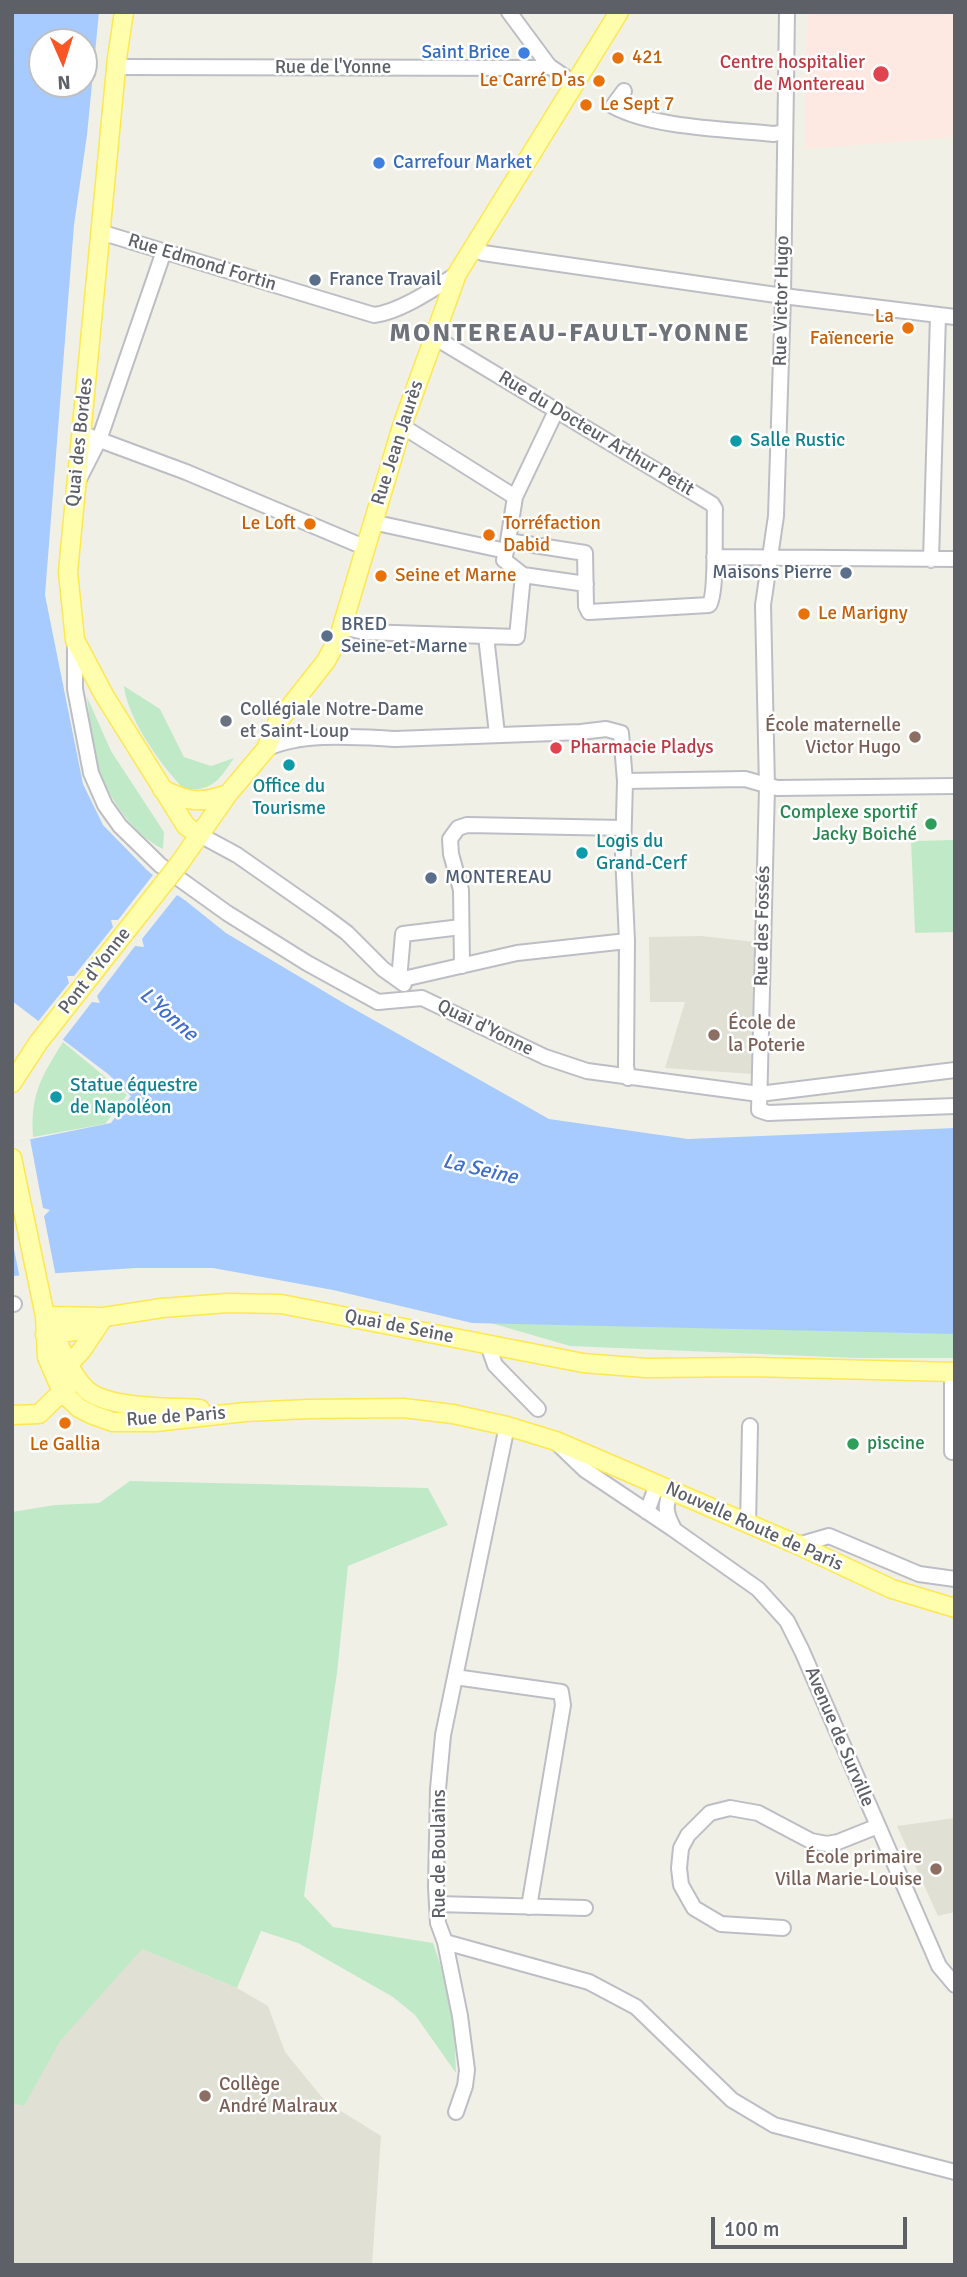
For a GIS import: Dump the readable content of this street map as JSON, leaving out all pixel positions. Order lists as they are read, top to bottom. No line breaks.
{"streets":{"main road":["Quai des Bordes","Rue Jean Jaurès","Pont d'Yonne","Quai de Seine","Rue de Paris","Nouvelle Route de Paris"],"street":["Rue de l'Yonne","Rue Edmond Fortin","Rue Victor Hugo","Rue du Docteur Arthur Petit","Rue des Fossés","Quai d'Yonne","Avenue de Surville","Rue de Boulains"]},"crossings":[["Rue de l'Yonne","Quai des Bordes"],["Rue Edmond Fortin","Quai des Bordes"],["Rue Edmond Fortin","Rue Jean Jaurès"],["Rue Victor Hugo","Rue des Fossés"],["Rue du Docteur Arthur Petit","Rue Jean Jaurès"],["Quai des Bordes","Rue Jean Jaurès"],["Quai des Bordes","Pont d'Yonne"],["Quai des Bordes","Quai d'Yonne"],["Rue Jean Jaurès","Pont d'Yonne"],["Rue des Fossés","Quai d'Yonne"],["Quai de Seine","Rue de Paris"],["Rue de Paris","Nouvelle Route de Paris"],["Rue de Paris","Rue de Boulains"],["Nouvelle Route de Paris","Avenue de Surville"],["Nouvelle Route de Paris","Rue de Boulains"]],"districts":["MONTEREAU-FAULT-YONNE"],"water":["L'Yonne","La Seine"],"places":["Saint Brice","421","Centre hospitalier de Montereau","Le Carré D'as","Le Sept 7","Carrefour Market","France Travail","La Faïencerie","Salle Rustic","Le Loft","Torréfaction Dabid","Maisons Pierre","Seine et Marne","Le Marigny","BRED Seine-et-Marne","Collégiale Notre-Dame et Saint-Loup","École maternelle Victor Hugo","Pharmacie Pladys","Office du Tourisme","Complexe sportif Jacky Boiché","Logis du Grand-Cerf","MONTEREAU","École de la Poterie","Statue équestre de Napoléon","Le Gallia","piscine","École primaire Villa Marie-Louise","Collège André Malraux"],"scale_bar":"100 m","north":"bottom"}
